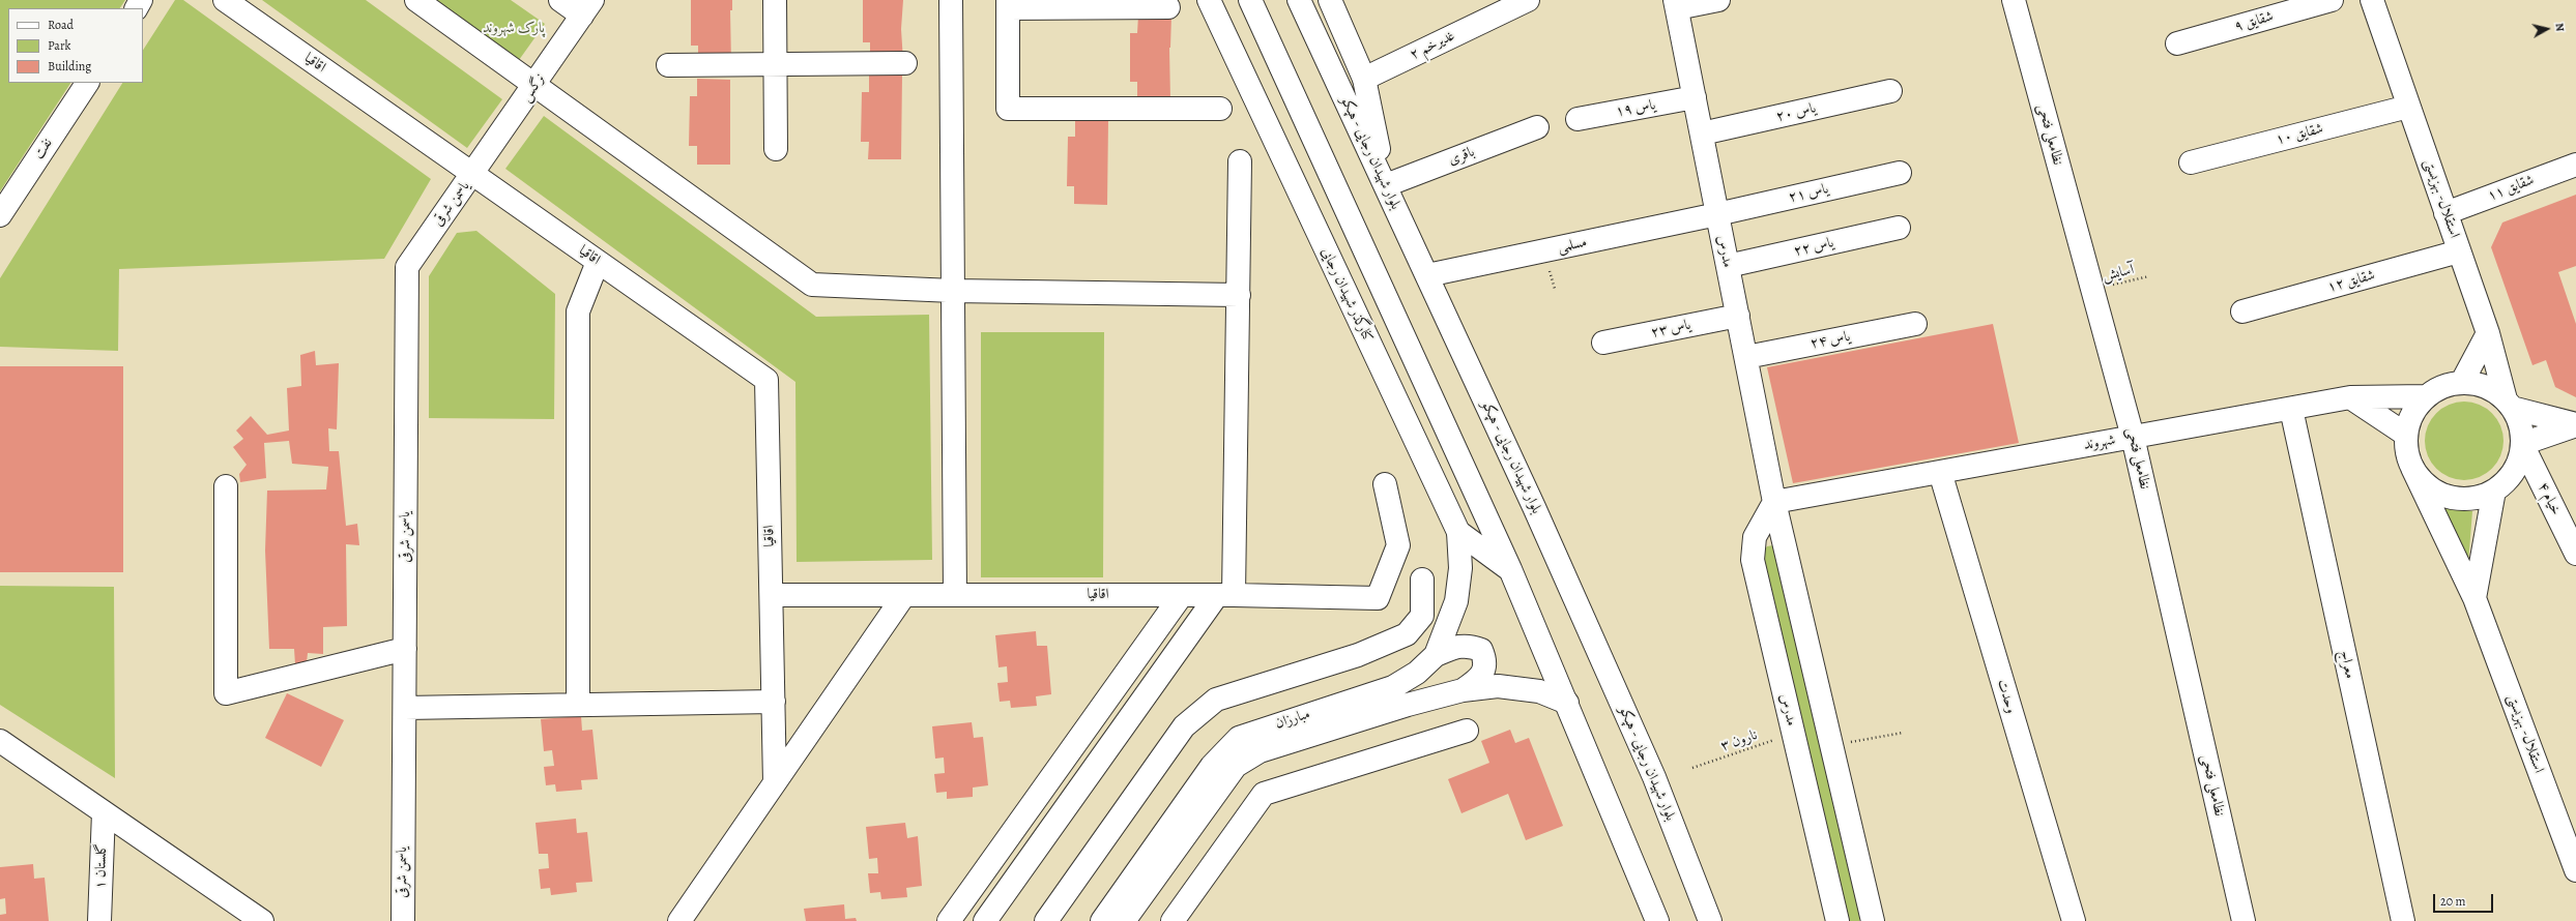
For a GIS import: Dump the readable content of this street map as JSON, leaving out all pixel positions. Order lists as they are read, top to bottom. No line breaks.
{"streets":{"street":["شقایق ۹","غدیرخم ۲","اقاقیا","نرگس","یاس ۱۹","یاس ۲۰","نظامعلی فتحی","شقایق ۱۰","نفت","بلوار شهیدان رجایی - هپکو","باقری","شقایق ۱۱","یاس ۲۱","استقلال- بهزیستی","یاسمن شرقی","مسلمی","یاس ۲۲","مدرس","شقایق ۱۲","کنارگذر شهیدان رجایی","یاس ۲۳","یاس ۲۴","شهروند","خیام ۴","معراج","وحدت","مبارزان","گلستان ۱"],"path":["آسایش","نارون ۳"]},"crossings":[["اقاقیا","نرگس"],["اقاقیا","یاسمن شرقی"],["نرگس","یاسمن شرقی"],["یاس ۱۹","مدرس"],["یاس ۲۰","مدرس"],["نظامعلی فتحی","آسایش"],["نظامعلی فتحی","شهروند"],["شقایق ۱۰","استقلال- بهزیستی"],["بلوار شهیدان رجایی - هپکو","باقری"],["بلوار شهیدان رجایی - هپکو","مسلمی"],["شقایق ۱۱","استقلال- بهزیستی"],["یاس ۲۱","مسلمی"],["یاس ۲۱","مدرس"],["استقلال- بهزیستی","شقایق ۱۲"],["استقلال- بهزیستی","شهروند"],["استقلال- بهزیستی","خیام ۴"],["مسلمی","مدرس"],["یاس ۲۲","مدرس"],["مدرس","یاس ۲۳"],["مدرس","یاس ۲۴"],["مدرس","شهروند"],["مدرس","نارون ۳"],["کنارگذر شهیدان رجایی","مبارزان"],["شهروند","خیام ۴"],["شهروند","معراج"],["شهروند","وحدت"]],"parks":["پارک شهروند"],"legend":["Road","Park","Building"],"scale_bar":"20 m","north":"right"}
